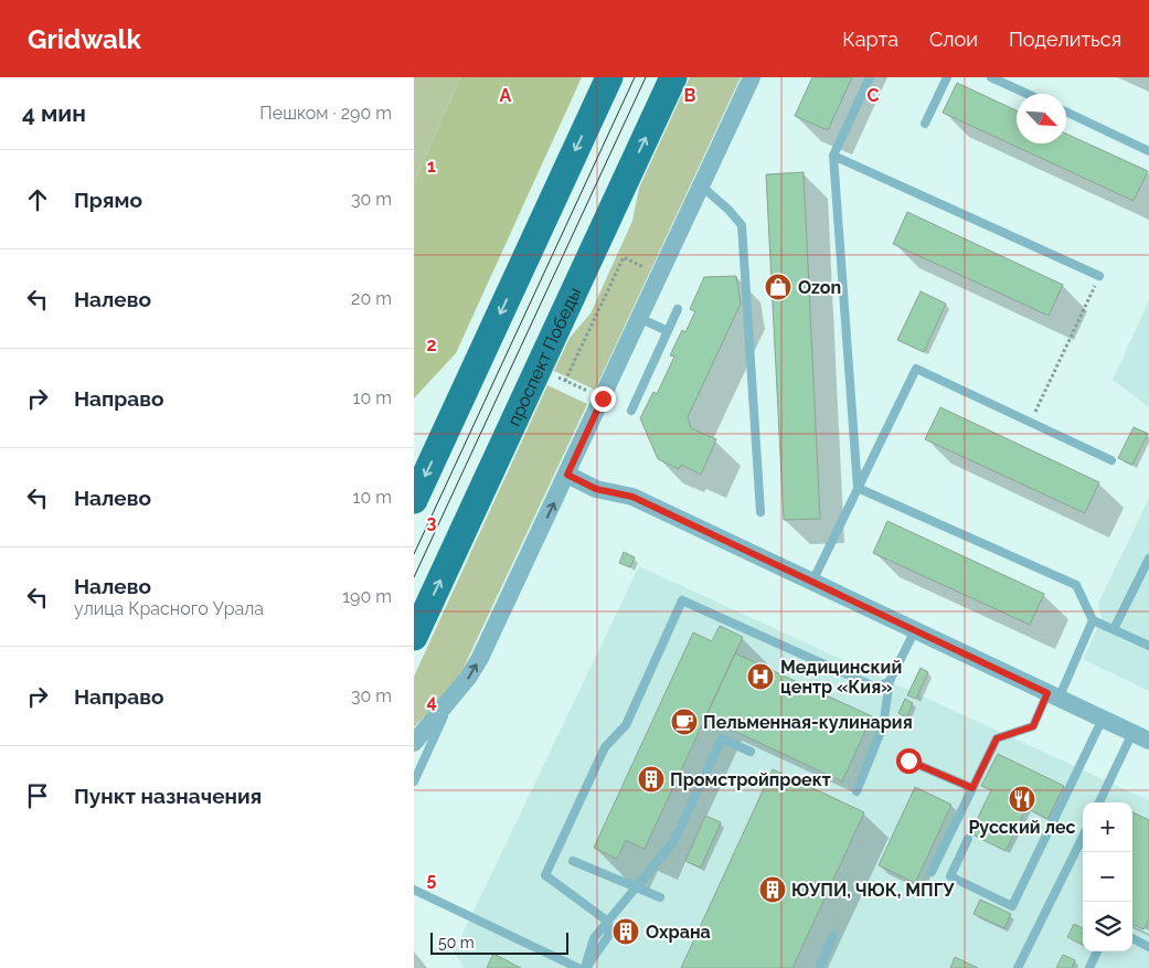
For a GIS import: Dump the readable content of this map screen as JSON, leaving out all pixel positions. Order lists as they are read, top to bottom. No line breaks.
{"streets":{"main road":["проспект Победы"]},"places":{"shop":["Ozon"],"hospital":["Медицинский центр «Кия»"],"cafe":["Пельменная-кулинария"],"building":["Промстройпроект","ЮУПИ, ЧЮК, МПГУ","Охрана"],"restaurant":["Русский лес"]},"scale_bar":"50 m","north":"bottom right","page":{"header":"Gridwalk","nav":["Карта","Слои","Поделиться"],"heading":["4 мин","Пешком · 290 m"],"list":[["Прямо","30 m"],["Налево","20 m"],["Направо","10 m"],["Налево","10 m"],["Налево","улица Красного Урала","190 m"],["Направо","30 m"],"Пункт назначения"],"map_buttons":["+","−"],"scale":"50 m"},"grid":{"columns":["A","B","C"],"rows":["1","2","3","4","5"]}}
